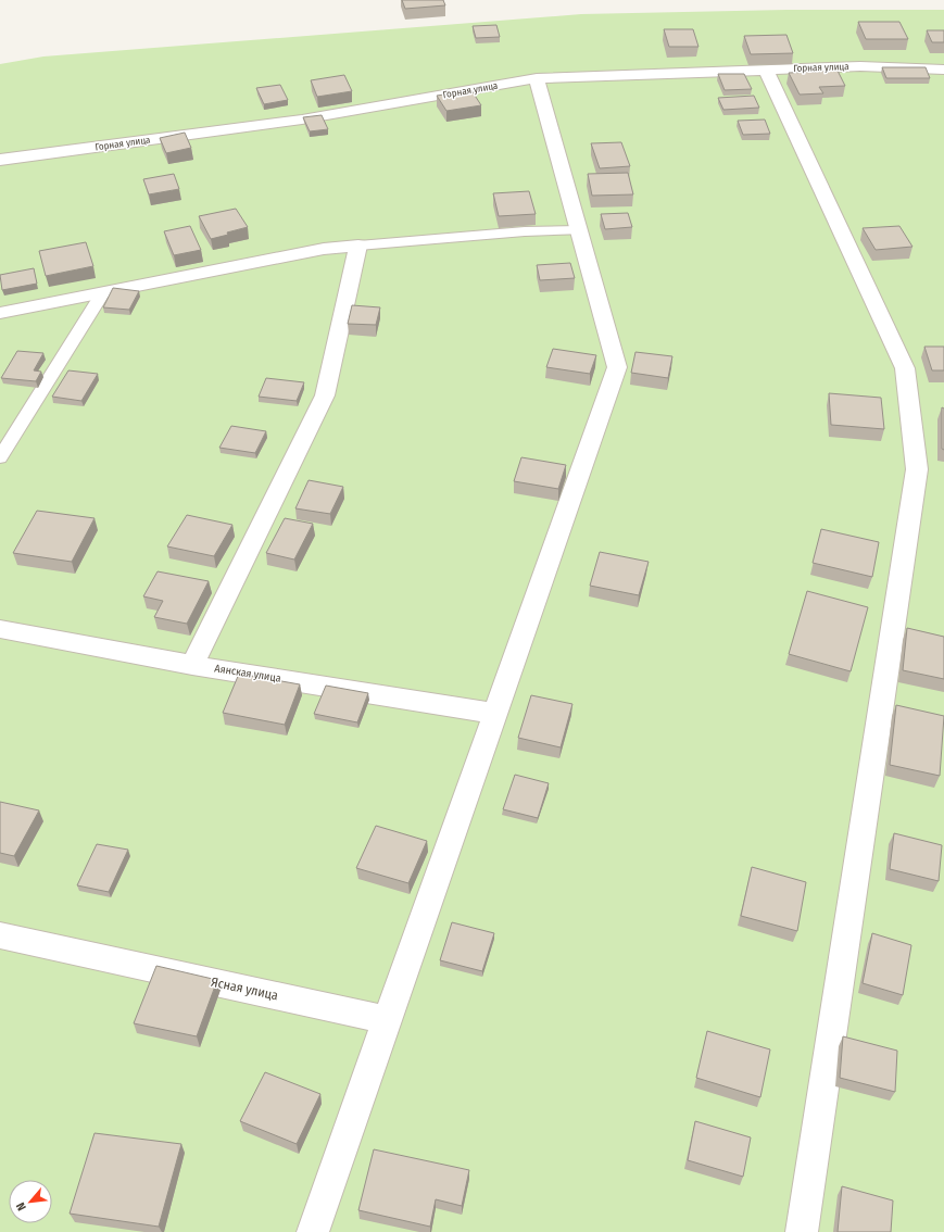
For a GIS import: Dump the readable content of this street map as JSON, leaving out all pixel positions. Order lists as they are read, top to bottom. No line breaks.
{"streets":{"street":["Горная улица","Аянская улица","Ясная улица"]},"north":"bottom left"}
